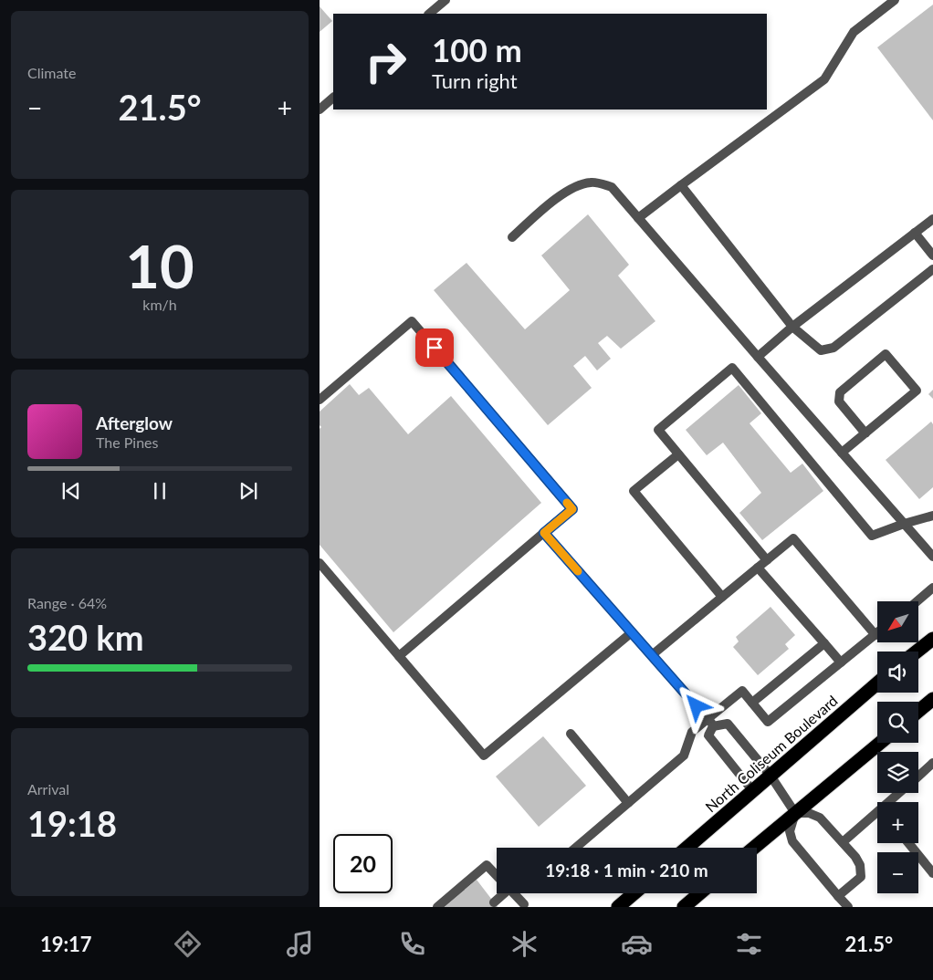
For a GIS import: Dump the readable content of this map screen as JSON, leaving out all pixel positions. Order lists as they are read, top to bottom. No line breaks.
{"streets":{"highway":["North Coliseum Boulevard"]},"north":"bottom left","page":{"tile":["Climate",["10","km/h"],["Range · 64%","320 km"],["Arrival","19:18"]],"turn":["100 m","Turn right"],"heat":["−","21.5°","+"],"song":["Afterglow","The Pines"],"map_buttons":["+","−"],"limit":"20","trip":"19:18 · 1 min · 210 m","tabs":["19:17","21.5°"]}}
